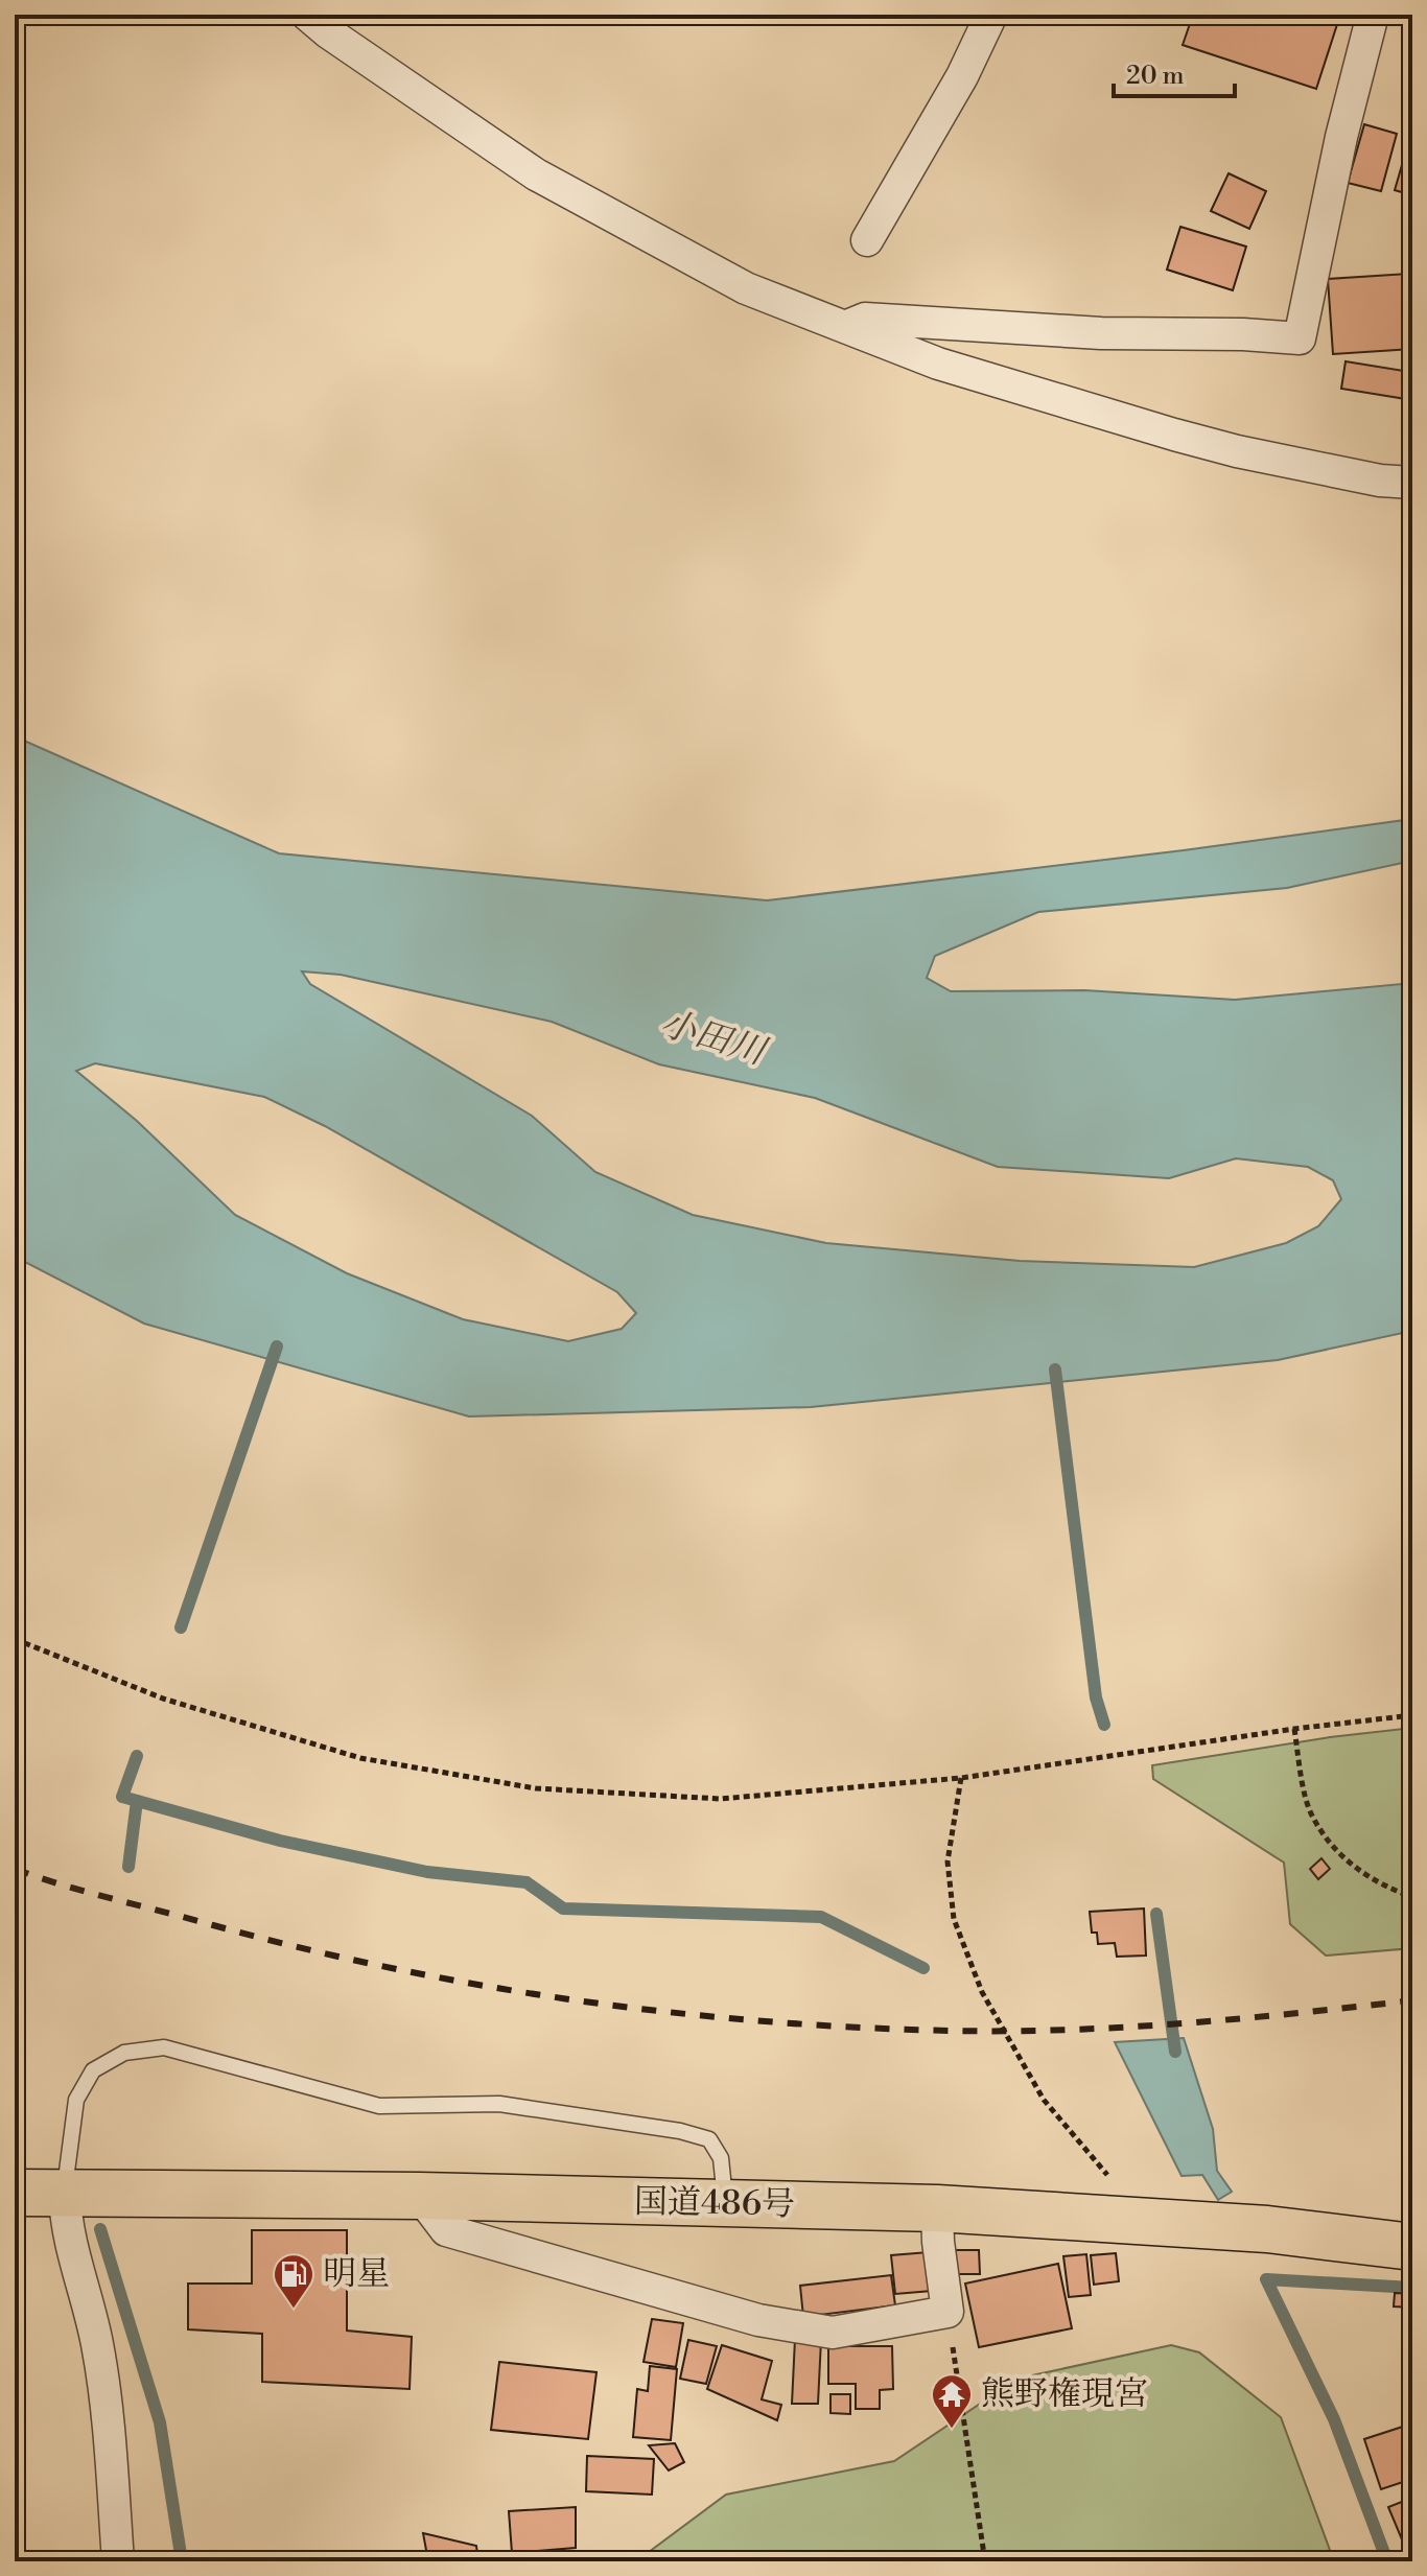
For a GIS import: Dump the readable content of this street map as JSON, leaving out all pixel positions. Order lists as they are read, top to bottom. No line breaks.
{"streets":{"highway":["国道486号"]},"water":["小田川"],"places":{"fuel station":["明星"],"temple":["熊野権現宮"]},"scale_bar":"20 m"}
